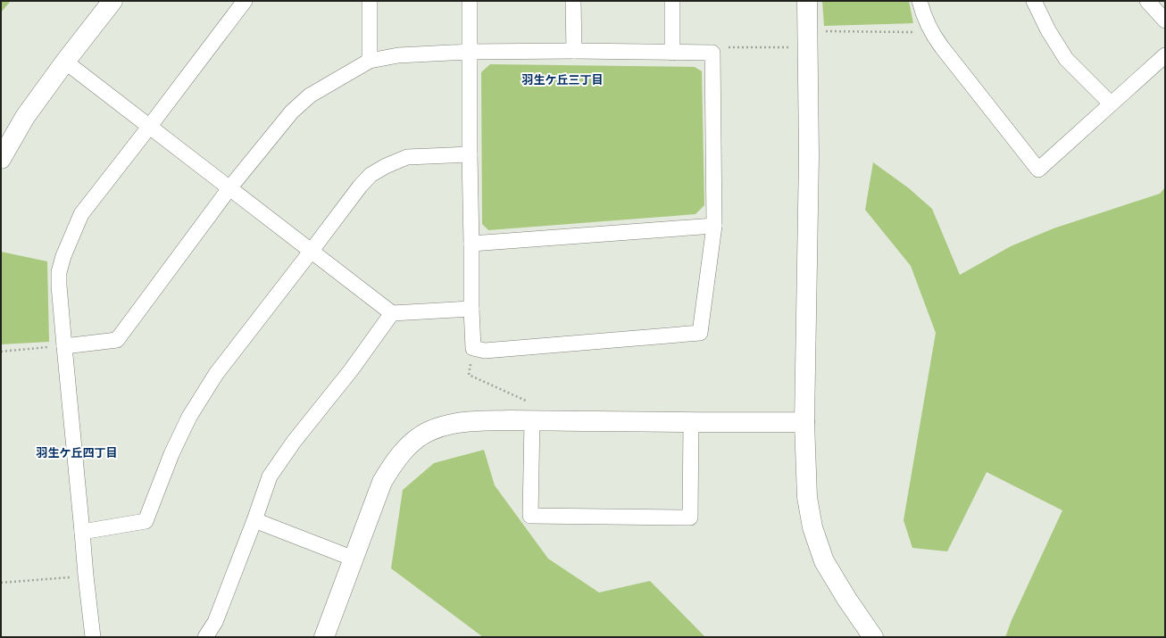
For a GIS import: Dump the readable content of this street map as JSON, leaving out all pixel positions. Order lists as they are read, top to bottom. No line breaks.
{"districts":["羽生ケ丘三丁目","羽生ケ丘四丁目"]}
